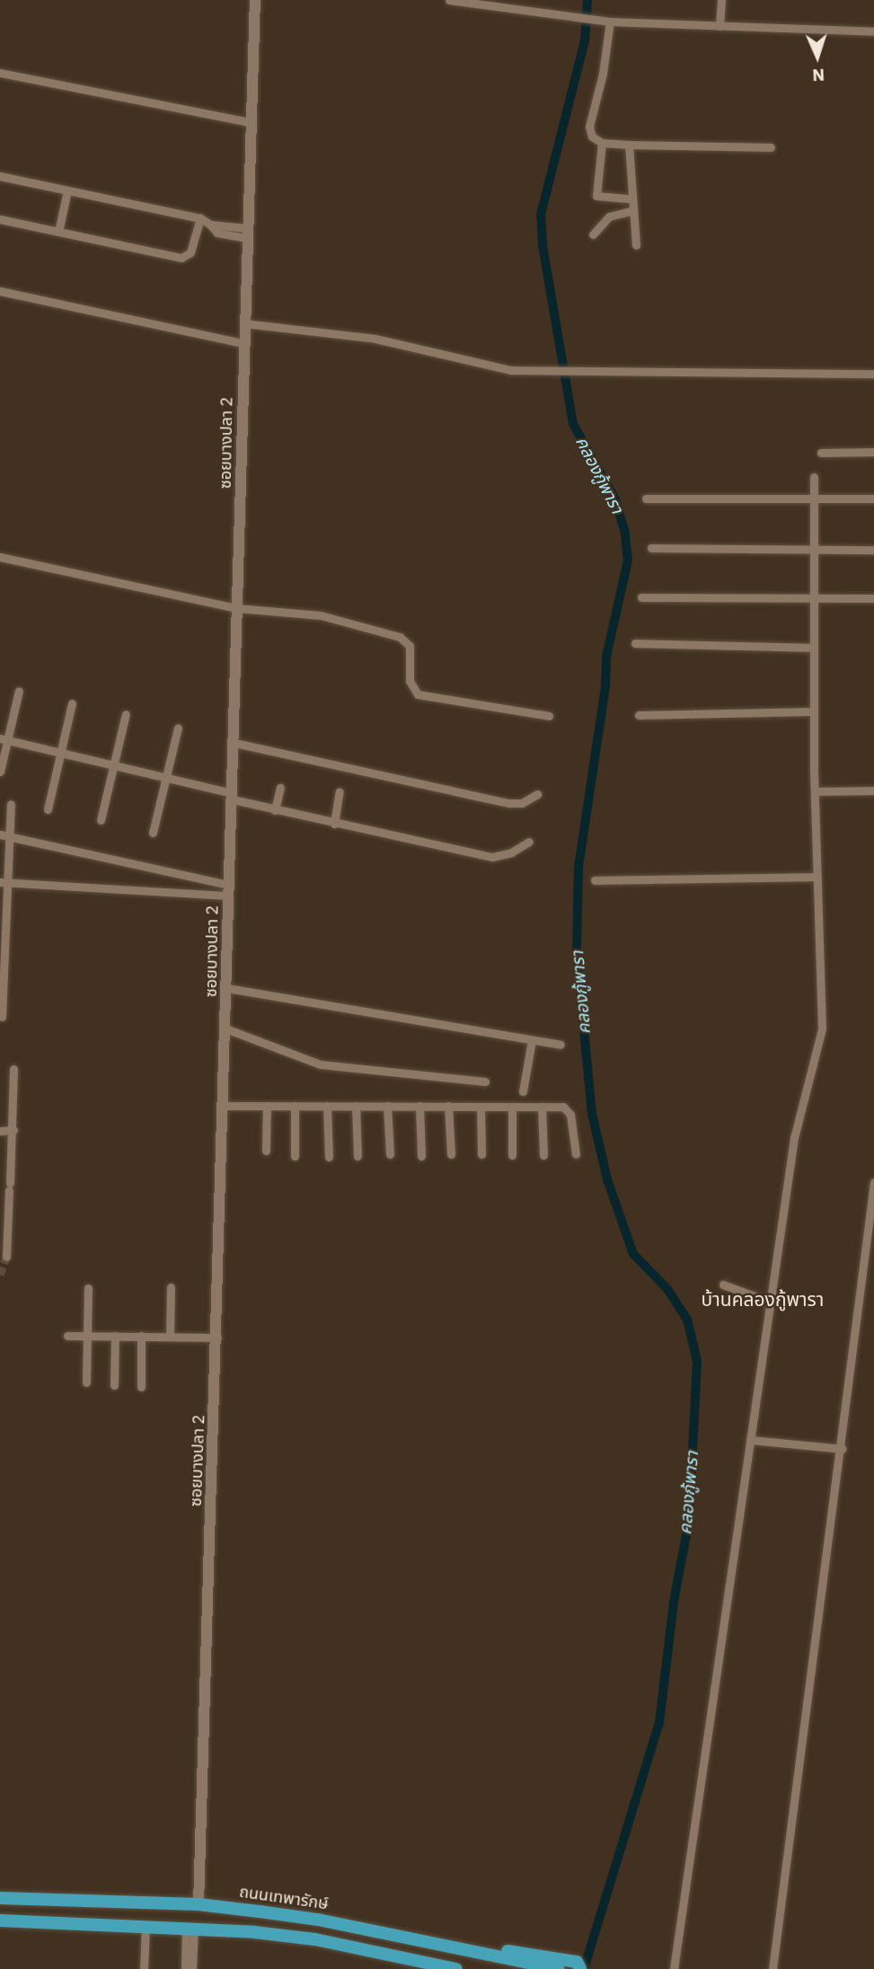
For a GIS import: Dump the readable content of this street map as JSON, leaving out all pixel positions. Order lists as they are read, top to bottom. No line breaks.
{"streets":{"main road":["ถนนเทพารักษ์"],"street":["ซอยบางปลา 2"]},"crossings":[["ซอยบางปลา 2","ถนนเทพารักษ์"]],"districts":["บ้านคลองกู้พารา"],"water":["คลองกู้พารา"],"north":"bottom"}
